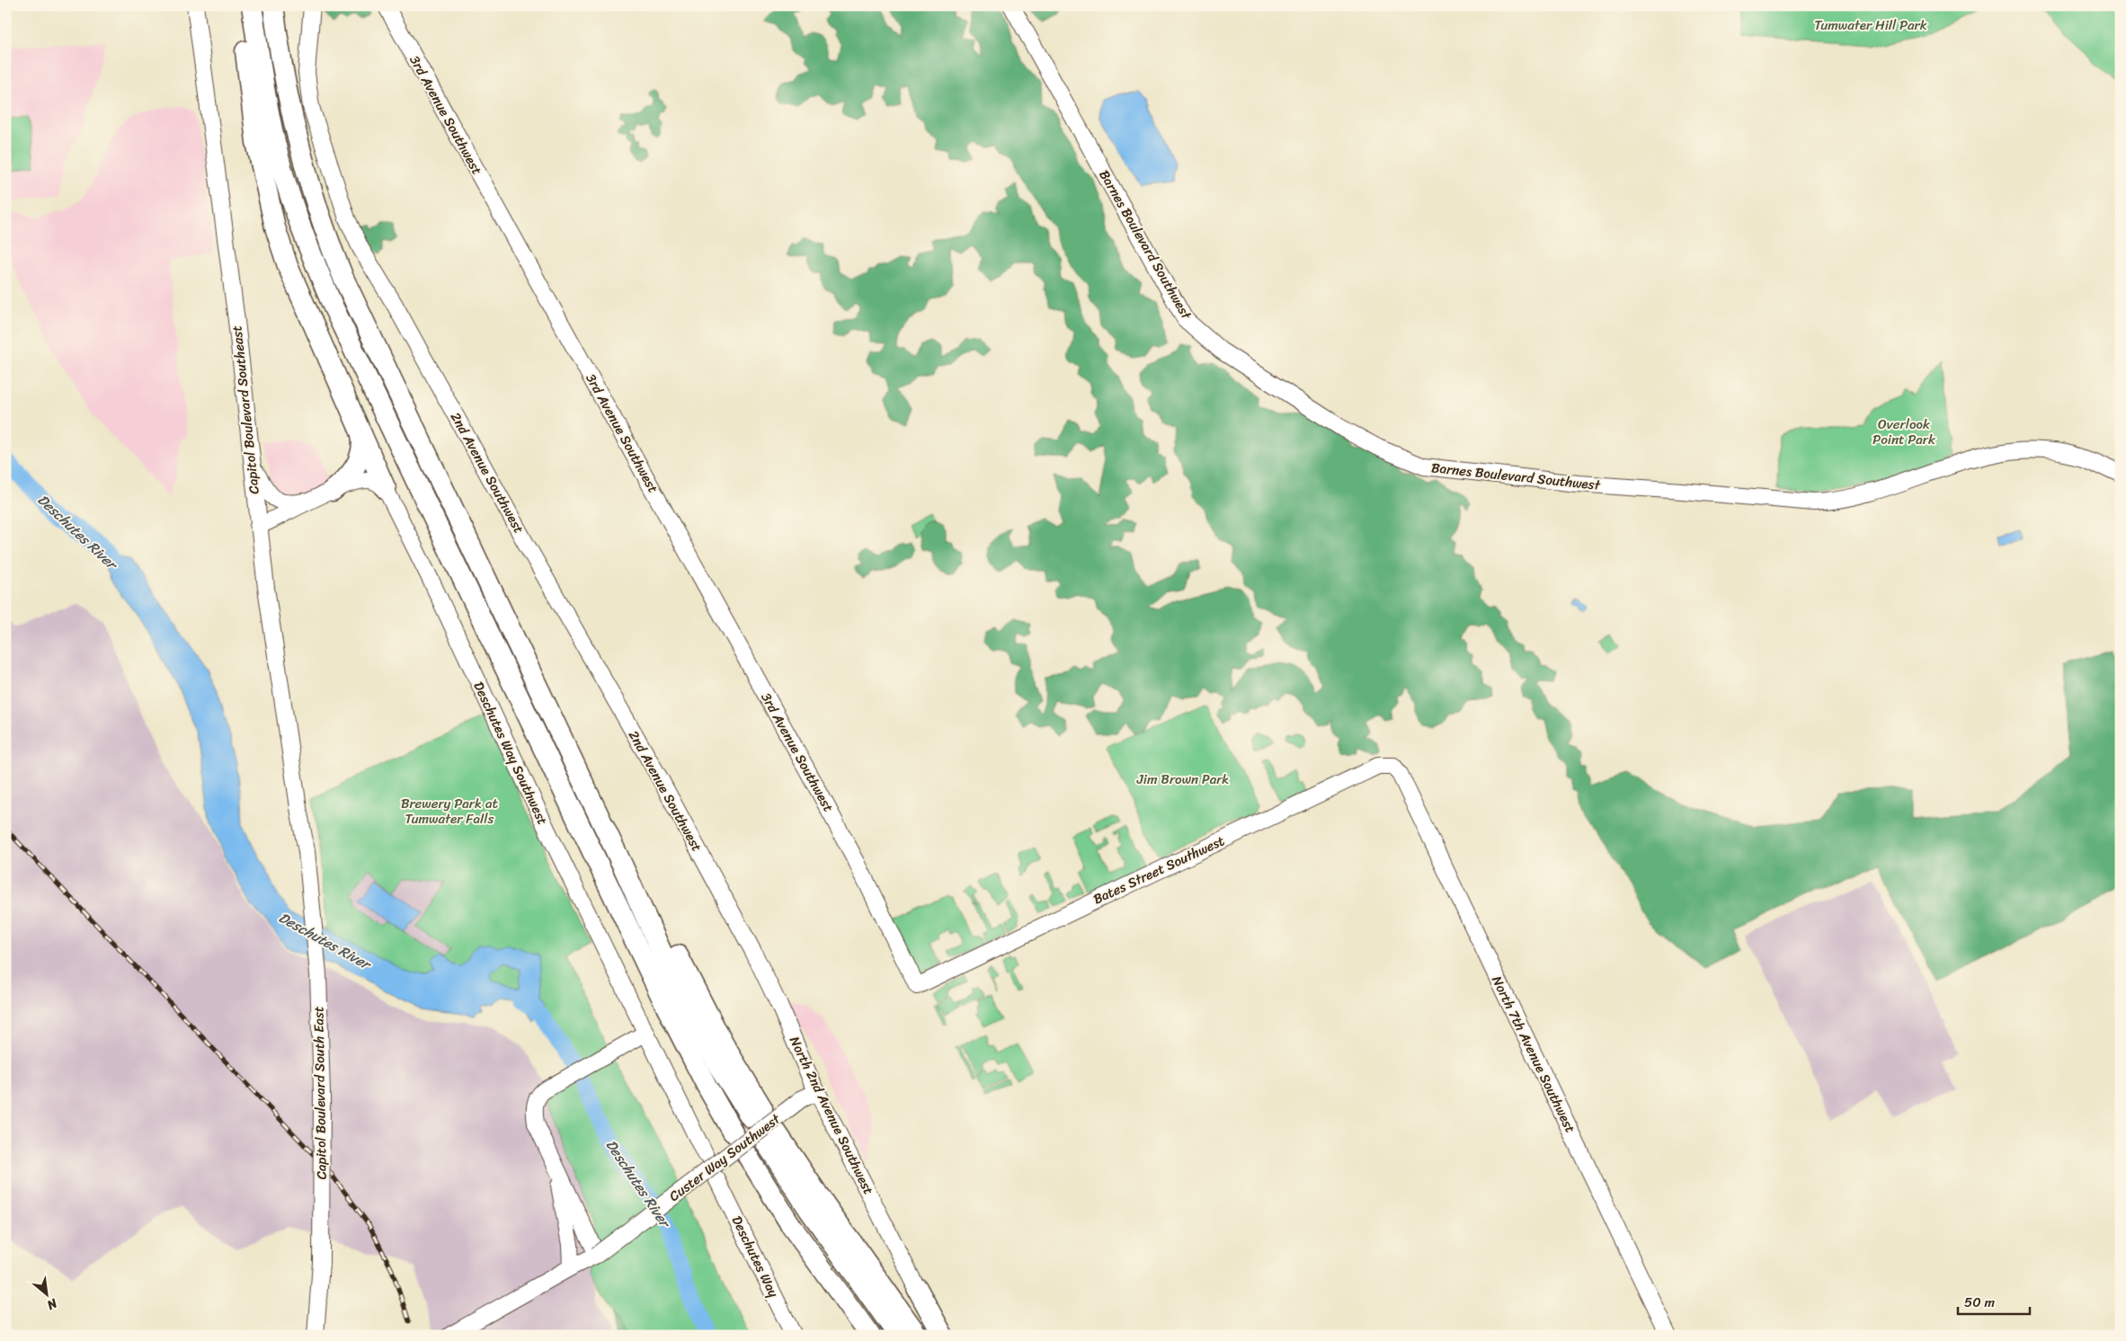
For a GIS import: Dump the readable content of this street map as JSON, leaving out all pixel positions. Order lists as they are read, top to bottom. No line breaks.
{"streets":{"street":["3rd Avenue Southwest","Barnes Boulevard Southwest","Capitol Boulevard Southeast","2nd Avenue Southwest","Deschutes Way Southwest","Bates Street Southwest","North 7th Avenue Southwest","Capitol Boulevard South East","North 2nd Avenue Southwest","Custer Way Southwest","Deschutes Way"]},"crossings":[["3rd Avenue Southwest","Bates Street Southwest"],["Capitol Boulevard Southeast","Capitol Boulevard South East"],["2nd Avenue Southwest","North 2nd Avenue Southwest"],["Bates Street Southwest","North 7th Avenue Southwest"],["North 2nd Avenue Southwest","Custer Way Southwest"]],"water":["Deschutes River"],"parks":["Tumwater Hill Park","Overlook Point Park","Jim Brown Park","Brewery Park at Tumwater Falls"],"scale_bar":"50 m","north":"bottom right"}
